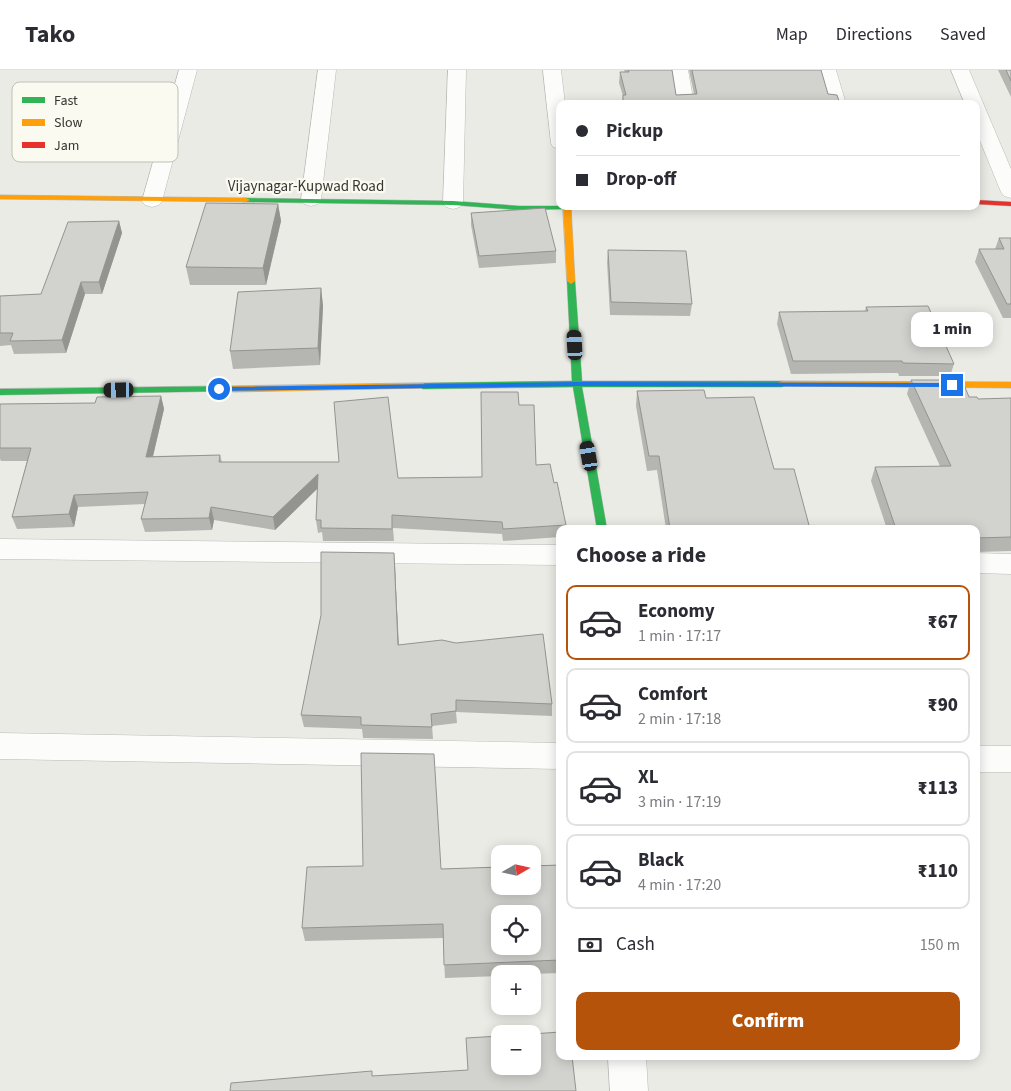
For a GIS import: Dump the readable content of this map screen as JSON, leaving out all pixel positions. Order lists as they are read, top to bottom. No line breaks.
{"streets":{"street":["Vijaynagar-Kupwad Road"]},"legend":["Fast","Slow","Jam"],"north":"right","page":{"header":"Tako","nav":["Map","Directions","Saved"],"banner":["Pickup","Drop-off"],"bubble":"1 min","heading":"Choose a ride","list":[{"name":"Economy","note":"1 min · 17:17","value":"₹67"},{"name":"Comfort","note":"2 min · 17:18","value":"₹90"},{"name":"XL","note":"3 min · 17:19","value":"₹113"},{"name":"Black","note":"4 min · 17:20","value":"₹110"}],"map_buttons":["+","−"],"pay":["Cash","150 m"],"buttons":"Confirm"}}
